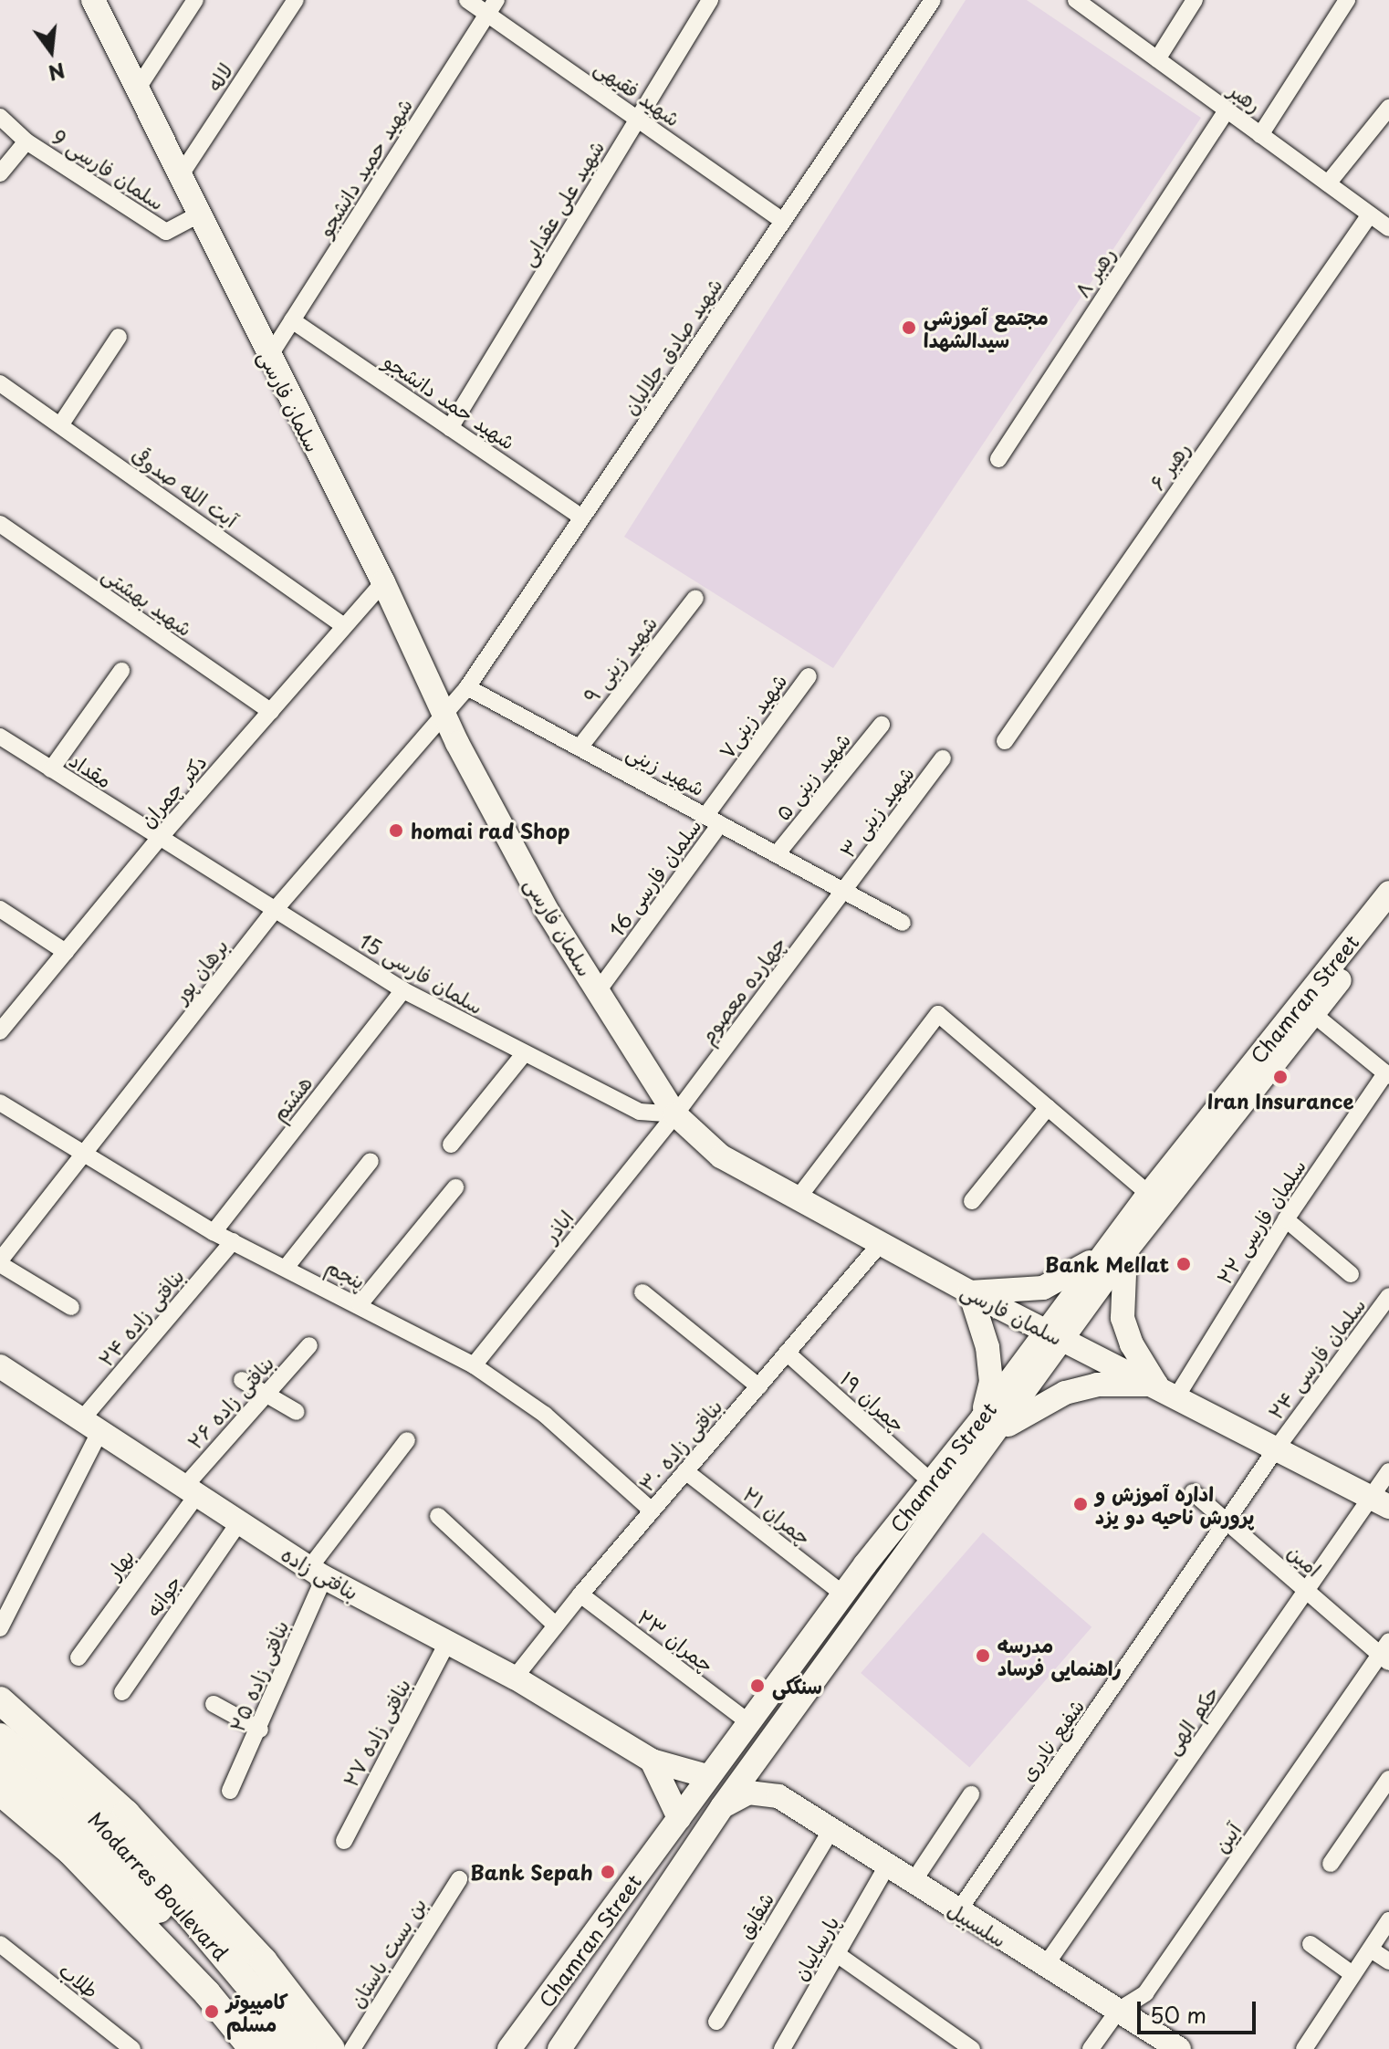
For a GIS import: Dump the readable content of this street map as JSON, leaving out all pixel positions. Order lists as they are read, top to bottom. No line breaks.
{"streets":{"main road":["سلمان فارسی","Chamran Street","بنافتی زاده","Modarres Boulevard","سلسبیل"],"street":["لاله","شهید فقیهی","رهبر","شهید حمید دانشجو","سلمان فارسی 9","شهید علی عقدایی","رهبر ۸","شهید صادق جلالیان","شهید حمد دانشجو","رهبر ۶","آیت الله صدوقی","شهید بهشتی","شهید زینی ۹","شهید زینی۷","مقداد","شهید زینی","شهید زینی ۵","دکتر چمران","شهید زینی ۳","سلمان فارسی 16","برهان پور","سلمان فارسی 15","چهارده معصوم","هشتم","سلمان فارسی ۲۲","اباذر","پنجم","بنافتی زاده ۲۴","سلمان فارسی ۲۴","چمران ۱۹","بنافتی زاده ۲۶","بنافتی زاده ۳۰","چمران ۲۱","امین","بهار","جوانه","چمران ۲۳","بنافتی زاده ۲۵","حکم الهی","بنافتی زاده ۲۷","شفیع نادری","آیین","شقایق","پارساییان","بن بست باستان","طلاب"]},"crossings":[["لاله","سلمان فارسی"],["شهید فقیهی","شهید حمید دانشجو"],["شهید فقیهی","شهید علی عقدایی"],["شهید فقیهی","شهید صادق جلالیان"],["رهبر","رهبر ۸"],["رهبر","رهبر ۶"],["شهید حمید دانشجو","سلمان فارسی"],["شهید حمید دانشجو","شهید حمد دانشجو"],["سلمان فارسی 9","سلمان فارسی"],["شهید علی عقدایی","شهید حمد دانشجو"],["شهید صادق جلالیان","سلمان فارسی"],["شهید صادق جلالیان","شهید حمد دانشجو"],["شهید صادق جلالیان","شهید زینی"],["شهید صادق جلالیان","برهان پور"],["سلمان فارسی","دکتر چمران"],["سلمان فارسی","سلمان فارسی 16"],["سلمان فارسی","برهان پور"],["سلمان فارسی","سلمان فارسی 15"],["سلمان فارسی","چهارده معصوم"],["سلمان فارسی","Chamran Street"],["سلمان فارسی","سلمان فارسی ۲۲"],["سلمان فارسی","اباذر"],["سلمان فارسی","سلمان فارسی ۲۴"],["سلمان فارسی","بنافتی زاده ۳۰"],["سلمان فارسی","حکم الهی"],["سلمان فارسی","شفیع نادری"],["آیت الله صدوقی","دکتر چمران"],["شهید بهشتی","دکتر چمران"],["شهید زینی ۹","شهید زینی"],["شهید زینی۷","شهید زینی"],["شهید زینی۷","سلمان فارسی 16"],["مقداد","دکتر چمران"],["مقداد","سلمان فارسی 15"],["شهید زینی","شهید زینی ۵"],["شهید زینی","شهید زینی ۳"],["شهید زینی","سلمان فارسی 16"],["شهید زینی","چهارده معصوم"],["دکتر چمران","سلمان فارسی 15"],["شهید زینی ۳","چهارده معصوم"],["برهان پور","سلمان فارسی 15"],["برهان پور","پنجم"],["سلمان فارسی 15","چهارده معصوم"],["سلمان فارسی 15","هشتم"],["سلمان فارسی 15","اباذر"],["چهارده معصوم","اباذر"],["Chamran Street","چمران ۱۹"],["Chamran Street","چمران ۲۱"],["Chamran Street","بنافتی زاده"],["Chamran Street","چمران ۲۳"],["هشتم","پنجم"],["اباذر","پنجم"],["پنجم","بنافتی زاده ۲۴"],["پنجم","بنافتی زاده ۳۰"],["بنافتی زاده ۲۴","بنافتی زاده"],["سلمان فارسی ۲۴","شفیع نادری"],["چمران ۱۹","بنافتی زاده ۳۰"],["بنافتی زاده ۲۶","بهار"],["بنافتی زاده ۲۶","بنافتی زاده"],["بنافتی زاده ۳۰","چمران ۲۱"],["بنافتی زاده ۳۰","بنافتی زاده"],["بنافتی زاده ۳۰","چمران ۲۳"],["امین","حکم الهی"],["امین","شفیع نادری"],["امین","آیین"],["بهار","بنافتی زاده"],["بنافتی زاده","جوانه"],["بنافتی زاده","بنافتی زاده ۲۵"],["بنافتی زاده","بنافتی زاده ۲۷"],["حکم الهی","سلسبیل"],["شفیع نادری","سلسبیل"],["آیین","سلسبیل"],["شقایق","سلسبیل"],["سلسبیل","پارساییان"]],"places":["مجتمع آموزشی سیدالشهدا","homai rad Shop","Iran Insurance","Bank Mellat","اداره آموزش و پرورش ناحیه دو یزد","مدرسه راهنمایی فرساد","سنگکی","Bank Sepah","کامپیوتر مسلم"],"scale_bar":"50 m","north":"bottom"}
